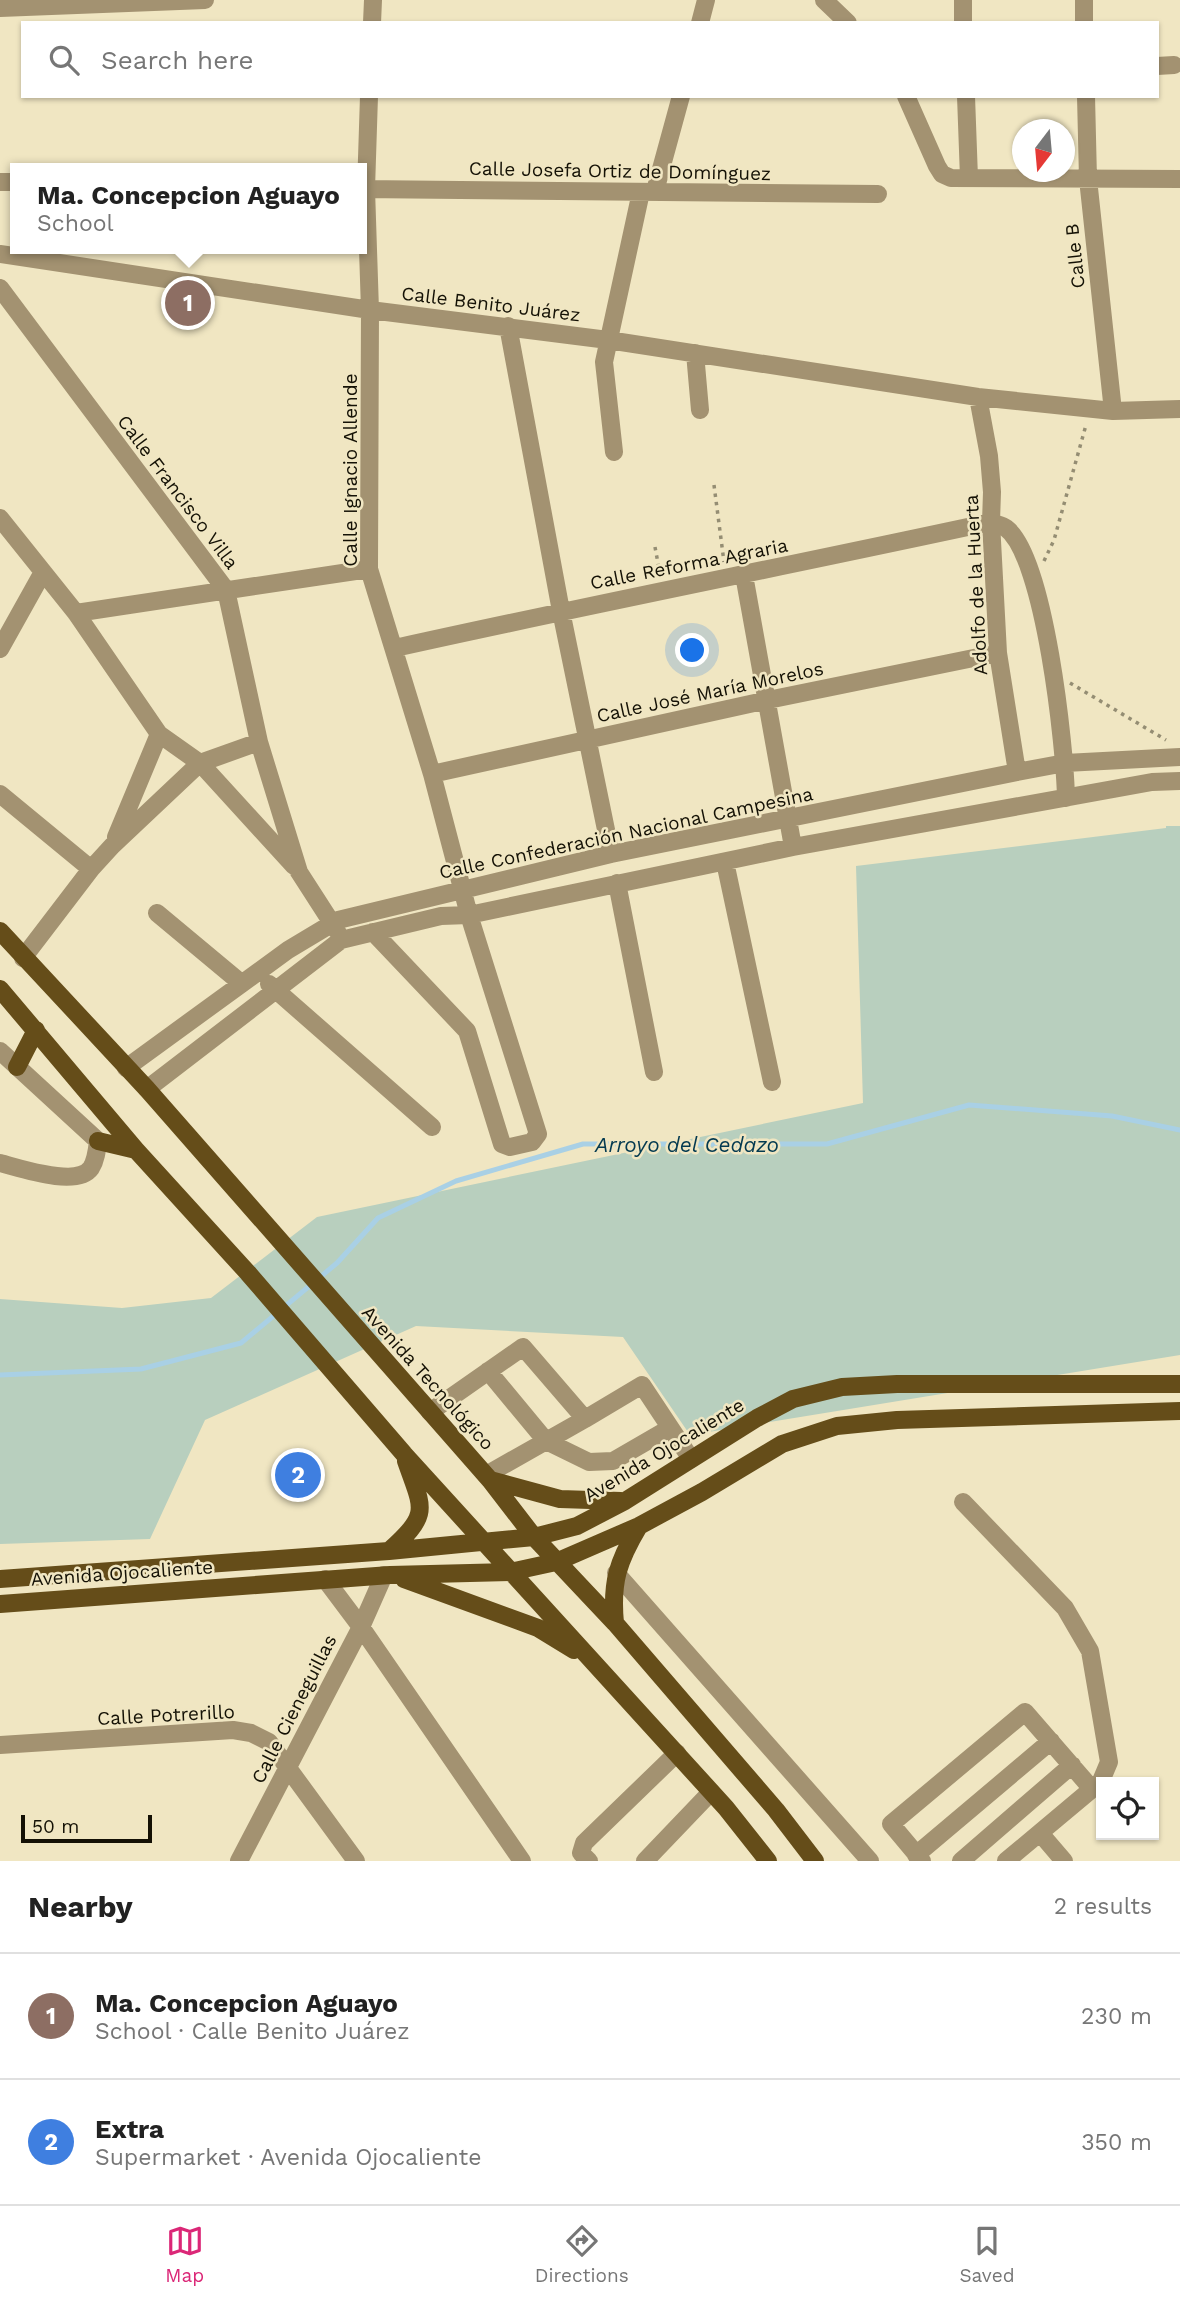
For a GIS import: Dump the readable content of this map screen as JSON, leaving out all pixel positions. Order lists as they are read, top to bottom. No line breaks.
{"streets":{"main road":["Avenida Tecnológico","Avenida Ojocaliente"],"street":["Calle Josefa Ortiz de Domínguez","Calle B","Calle Benito Juárez","Calle Ignacio Allende","Calle Francisco Villa","Calle Reforma Agraria","Adolfo de la Huerta","Calle José María Morelos","Calle Confederación Nacional Campesina","Calle Cieneguillas","Calle Potrerillo"]},"crossings":[["Calle B","Calle Benito Juárez"],["Calle Benito Juárez","Calle Ignacio Allende"],["Calle Benito Juárez","Adolfo de la Huerta"],["Calle Ignacio Allende","Calle Reforma Agraria"],["Calle Ignacio Allende","Calle José María Morelos"],["Calle Ignacio Allende","Calle Confederación Nacional Campesina"],["Calle Francisco Villa","Calle Confederación Nacional Campesina"],["Calle Reforma Agraria","Adolfo de la Huerta"],["Adolfo de la Huerta","Calle José María Morelos"],["Adolfo de la Huerta","Calle Confederación Nacional Campesina"],["Calle Confederación Nacional Campesina","Avenida Tecnológico"],["Avenida Tecnológico","Avenida Ojocaliente"],["Avenida Ojocaliente","Calle Cieneguillas"],["Calle Cieneguillas","Calle Potrerillo"]],"water":["Arroyo del Cedazo"],"scale_bar":"50 m","north":"bottom","page":{"search":"Search here","popup":["Ma. Concepcion Aguayo","School"],"pins":["1","2"],"scale":"50 m","heading":["Nearby","2 results"],"list":[{"mark":"1","name":"Ma. Concepcion Aguayo","note":"School · Calle Benito Juárez","value":"230 m"},{"mark":"2","name":"Extra","note":"Supermarket · Avenida Ojocaliente","value":"350 m"}],"nav":["Map","Directions","Saved"]}}
